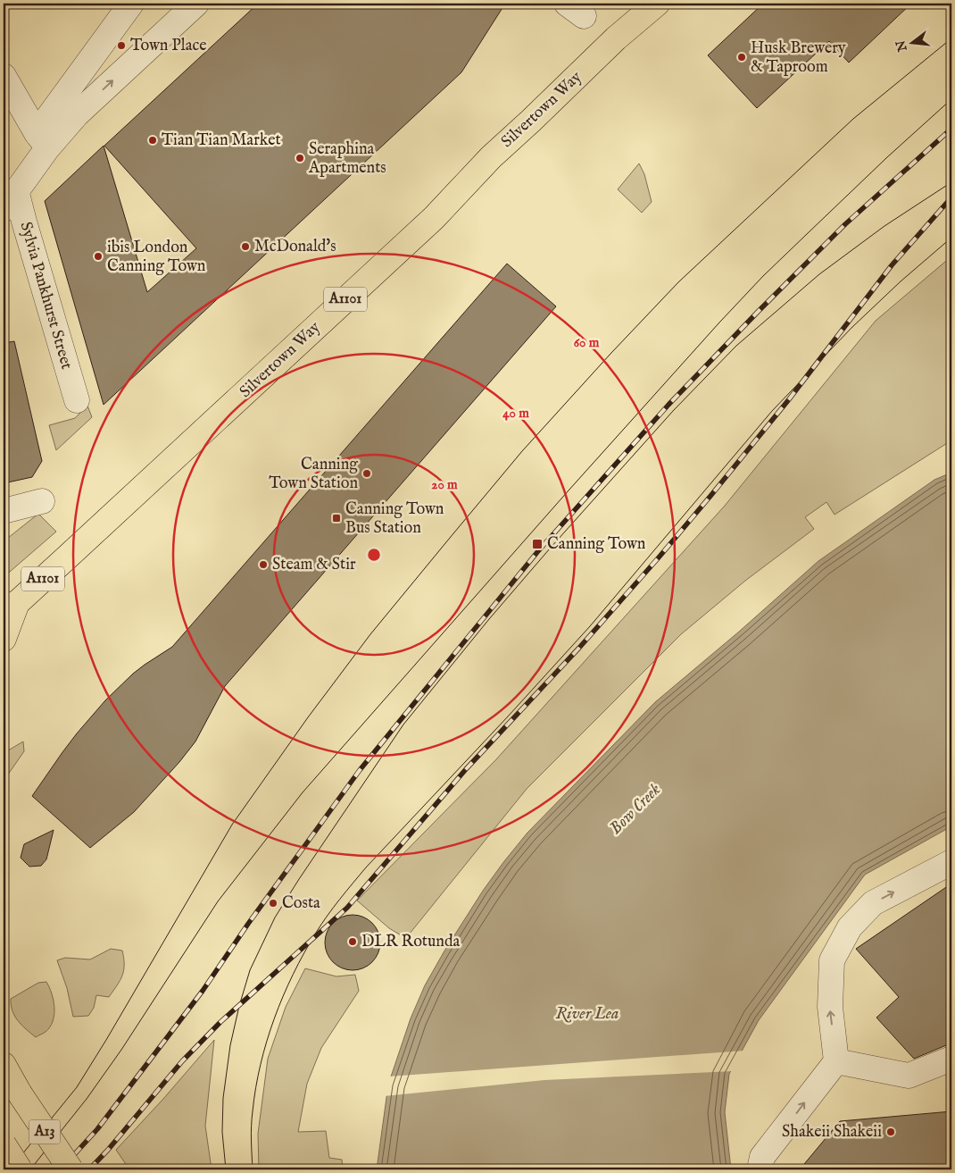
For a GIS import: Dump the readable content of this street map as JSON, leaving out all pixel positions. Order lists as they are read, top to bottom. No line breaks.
{"streets":{"main road":["Silvertown Way","A1101","A13"],"street":["Sylvia Pankhurst Street"]},"water":["Bow Creek","River Lea"],"places":{"other":["Town Place","Husk Brewery & Taproom","Tian Tian Market","Seraphina Apartments","McDonald's","ibis London Canning Town","Canning Town Station","Steam & Stir","Costa","DLR Rotunda","Shakeii Shakeii"],"transit":["Canning Town Bus Station","Canning Town"]},"north":"left","rings":["60 m","40 m","20 m"]}
